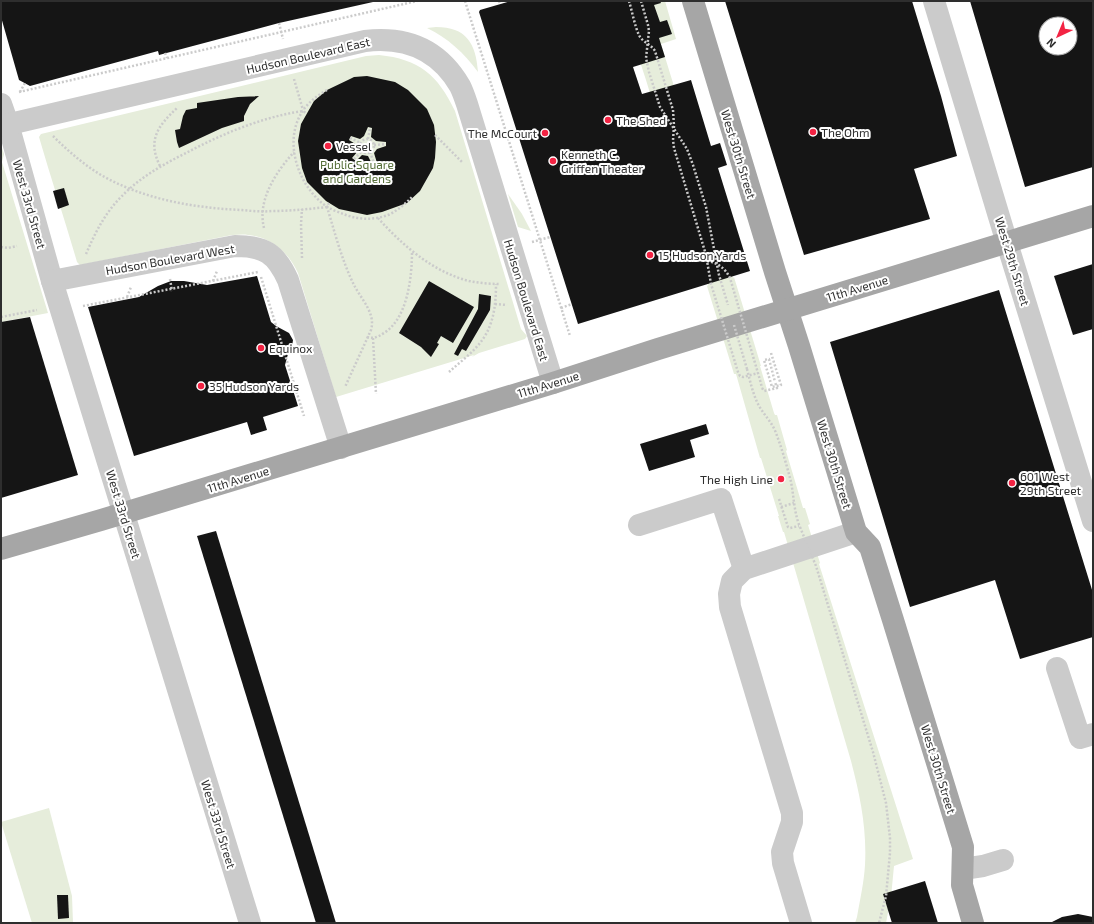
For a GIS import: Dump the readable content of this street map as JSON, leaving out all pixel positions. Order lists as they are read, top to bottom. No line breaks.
{"streets":{"main road":["West 30th Street","11th Avenue"],"street":["Hudson Boulevard East","West 33rd Street","Hudson Boulevard West","West 29th Street"]},"crossings":[["Hudson Boulevard East","West 33rd Street"],["Hudson Boulevard East","11th Avenue"],["West 30th Street","11th Avenue"],["West 33rd Street","Hudson Boulevard West"],["West 33rd Street","11th Avenue"],["Hudson Boulevard West","11th Avenue"],["West 29th Street","11th Avenue"]],"parks":["Public Square and Gardens"],"places":["The Shed","The Ohm","The McCourt","Vessel","Kenneth C. Griffen Theater","15 Hudson Yards","Equinox","35 Hudson Yards","The High Line","601 West 29th Street"],"north":"bottom left"}
